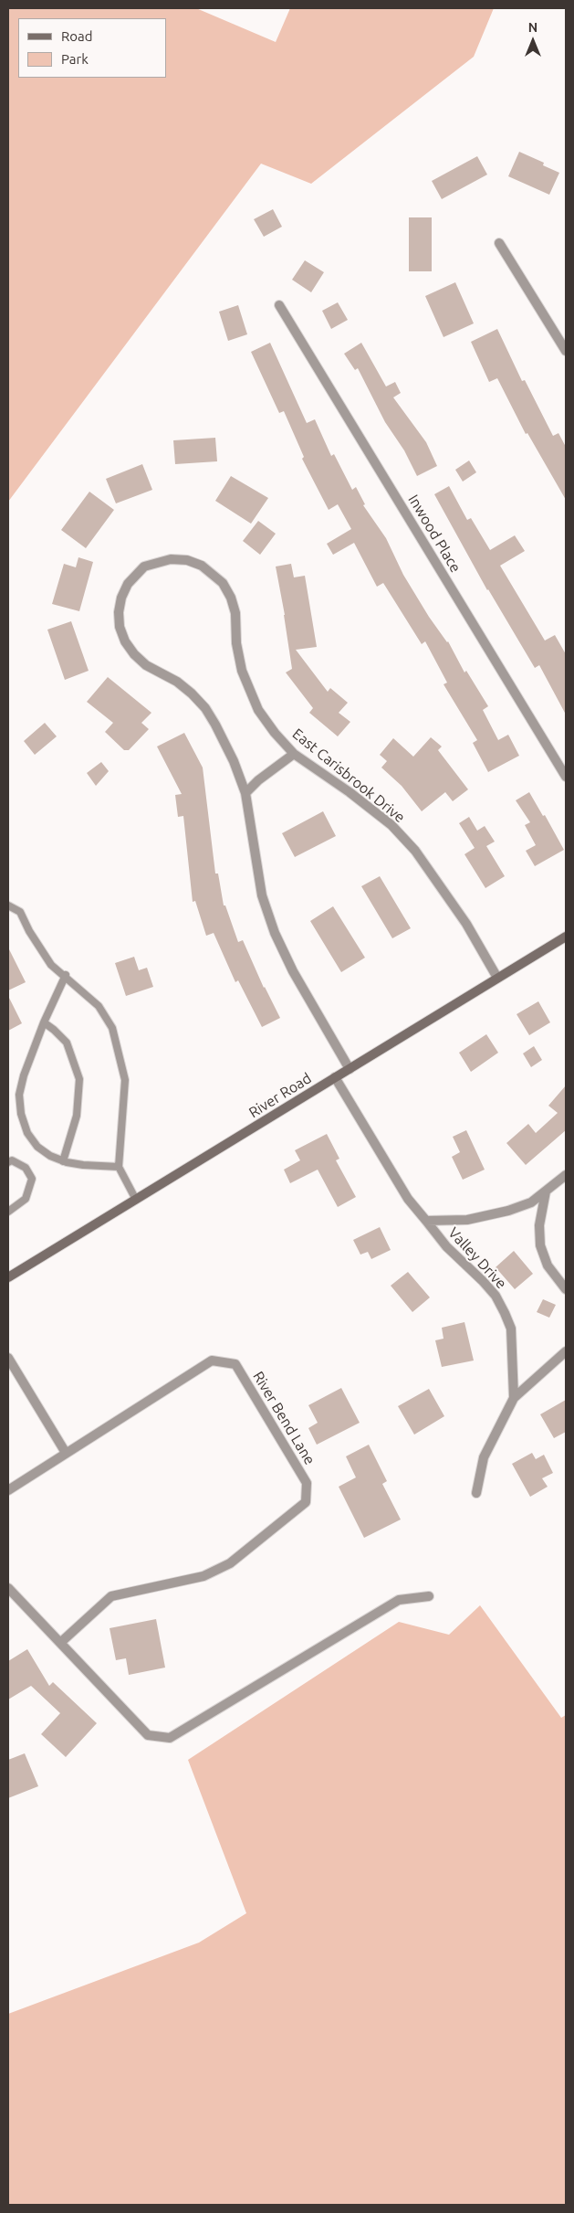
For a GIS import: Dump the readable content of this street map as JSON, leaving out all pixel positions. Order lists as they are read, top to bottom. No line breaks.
{"streets":{"street":["Inwood Place","East Carisbrook Drive","River Road","Valley Drive","River Bend Lane"]},"crossings":[["East Carisbrook Drive","River Road"],["River Road","Valley Drive"]],"legend":["Road","Park"],"north":"top"}
